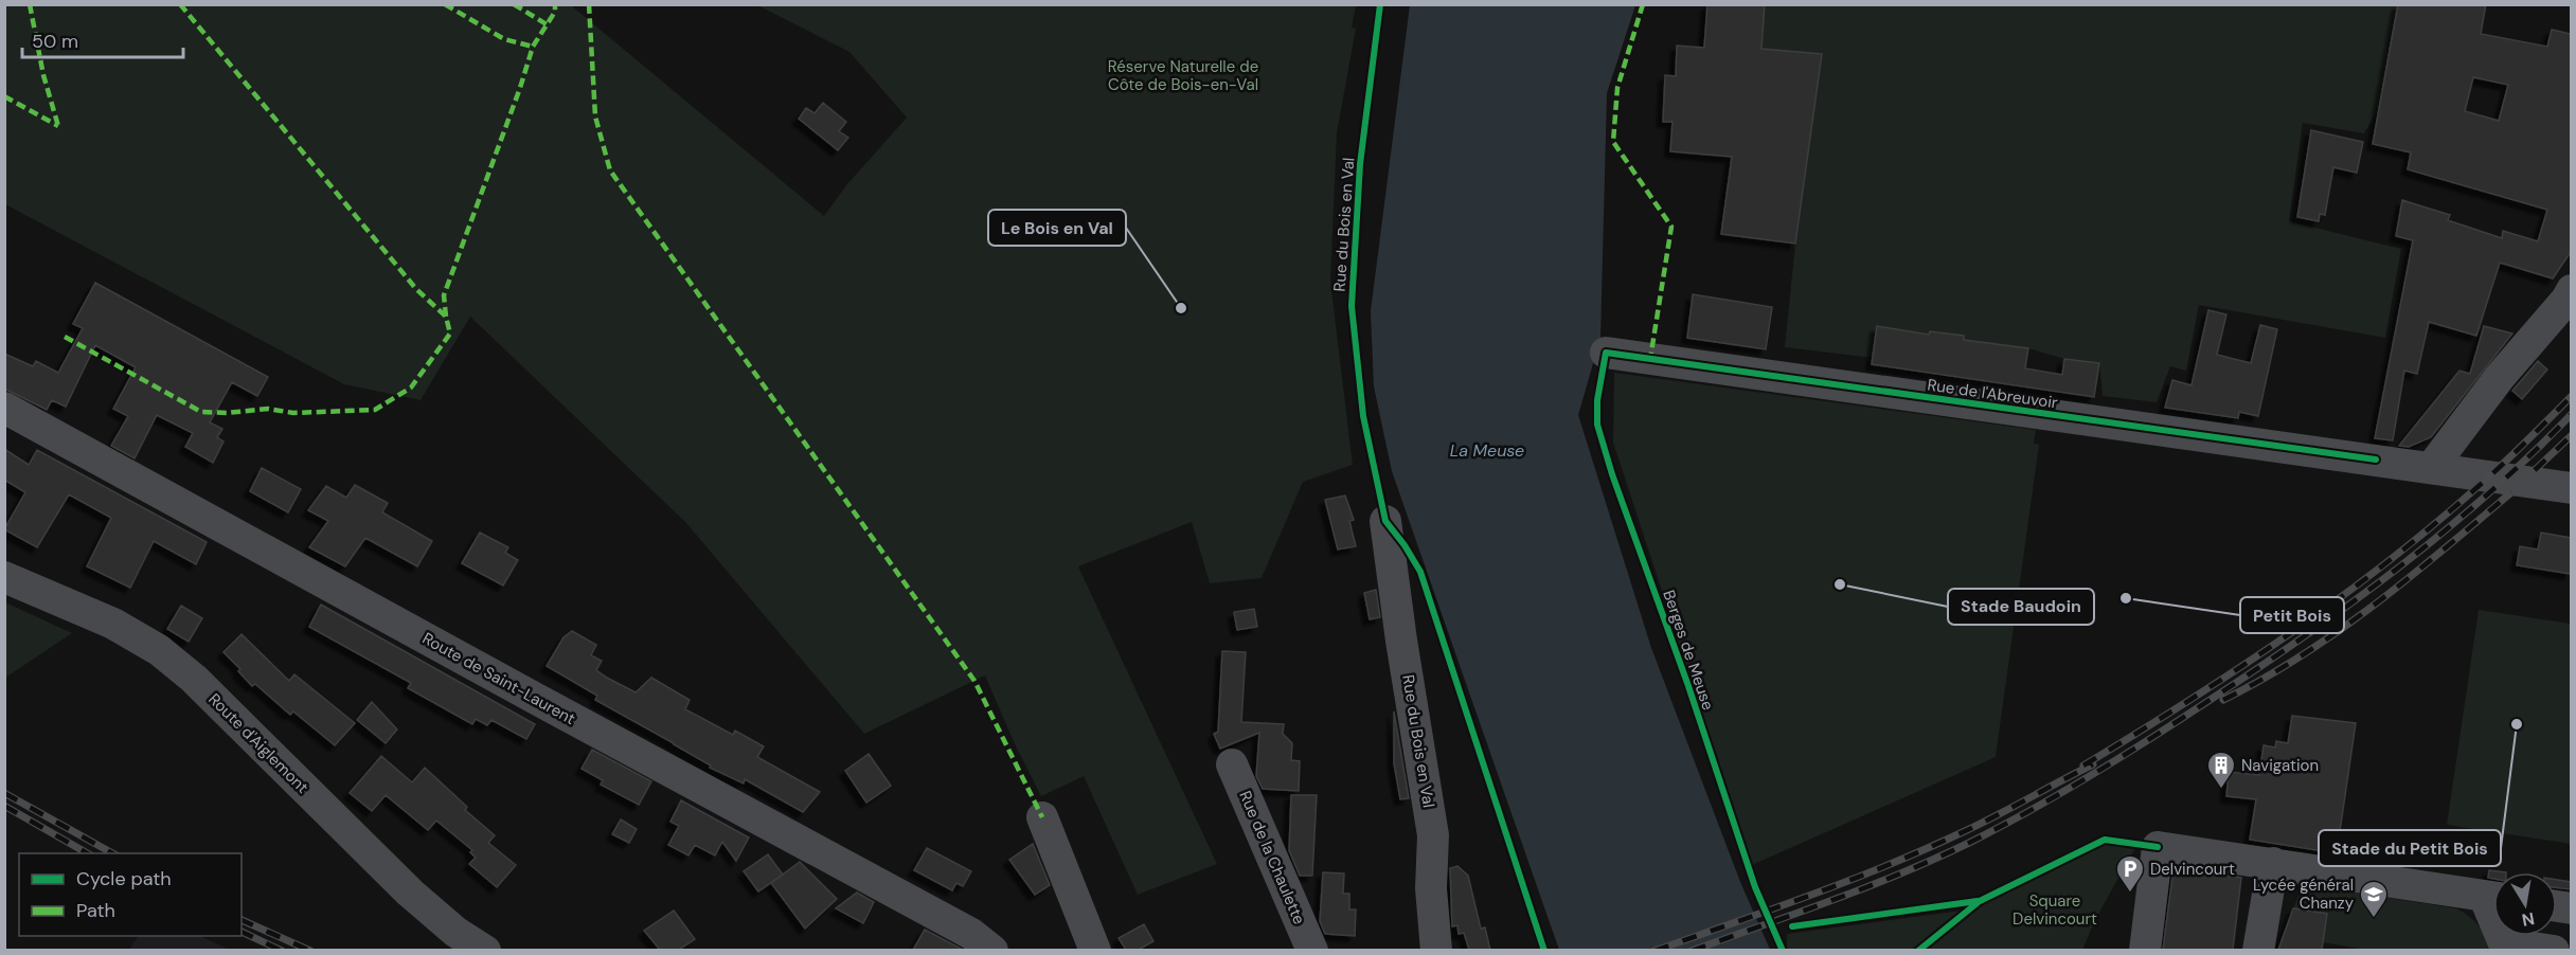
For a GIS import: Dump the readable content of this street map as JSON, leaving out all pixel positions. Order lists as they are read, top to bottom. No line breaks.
{"streets":{"street":["Rue du Bois en Val","Rue de l'Abreuvoir","Route de Saint-Laurent","Route d'Aiglemont","Rue de la Chaulette"],"cycle path":["Berges de Meuse"]},"water":["La Meuse"],"parks":["Réserve Naturelle de Côte de Bois-en-Val","Square Delvincourt"],"places":{"other":["Le Bois en Val","Stade Baudoin","Petit Bois","Stade du Petit Bois"],"building":["Navigation"],"parking":["Delvincourt"],"school or university":["Lycée général Chanzy"]},"legend":["Cycle path","Path"],"scale_bar":"50 m","north":"bottom"}
